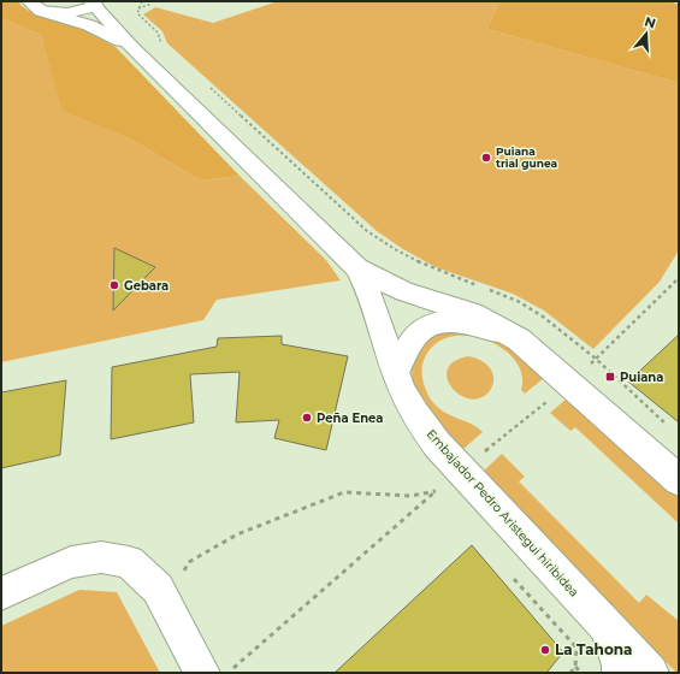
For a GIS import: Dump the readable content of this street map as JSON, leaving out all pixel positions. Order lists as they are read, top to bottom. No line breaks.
{"streets":{"street":["Embajador Pedro Aristegui hiribidea"]},"places":{"other":["Puiana trial gunea","Gebara","Peña Enea","La Tahona"],"transit":["Puiana"]},"north":"top"}
